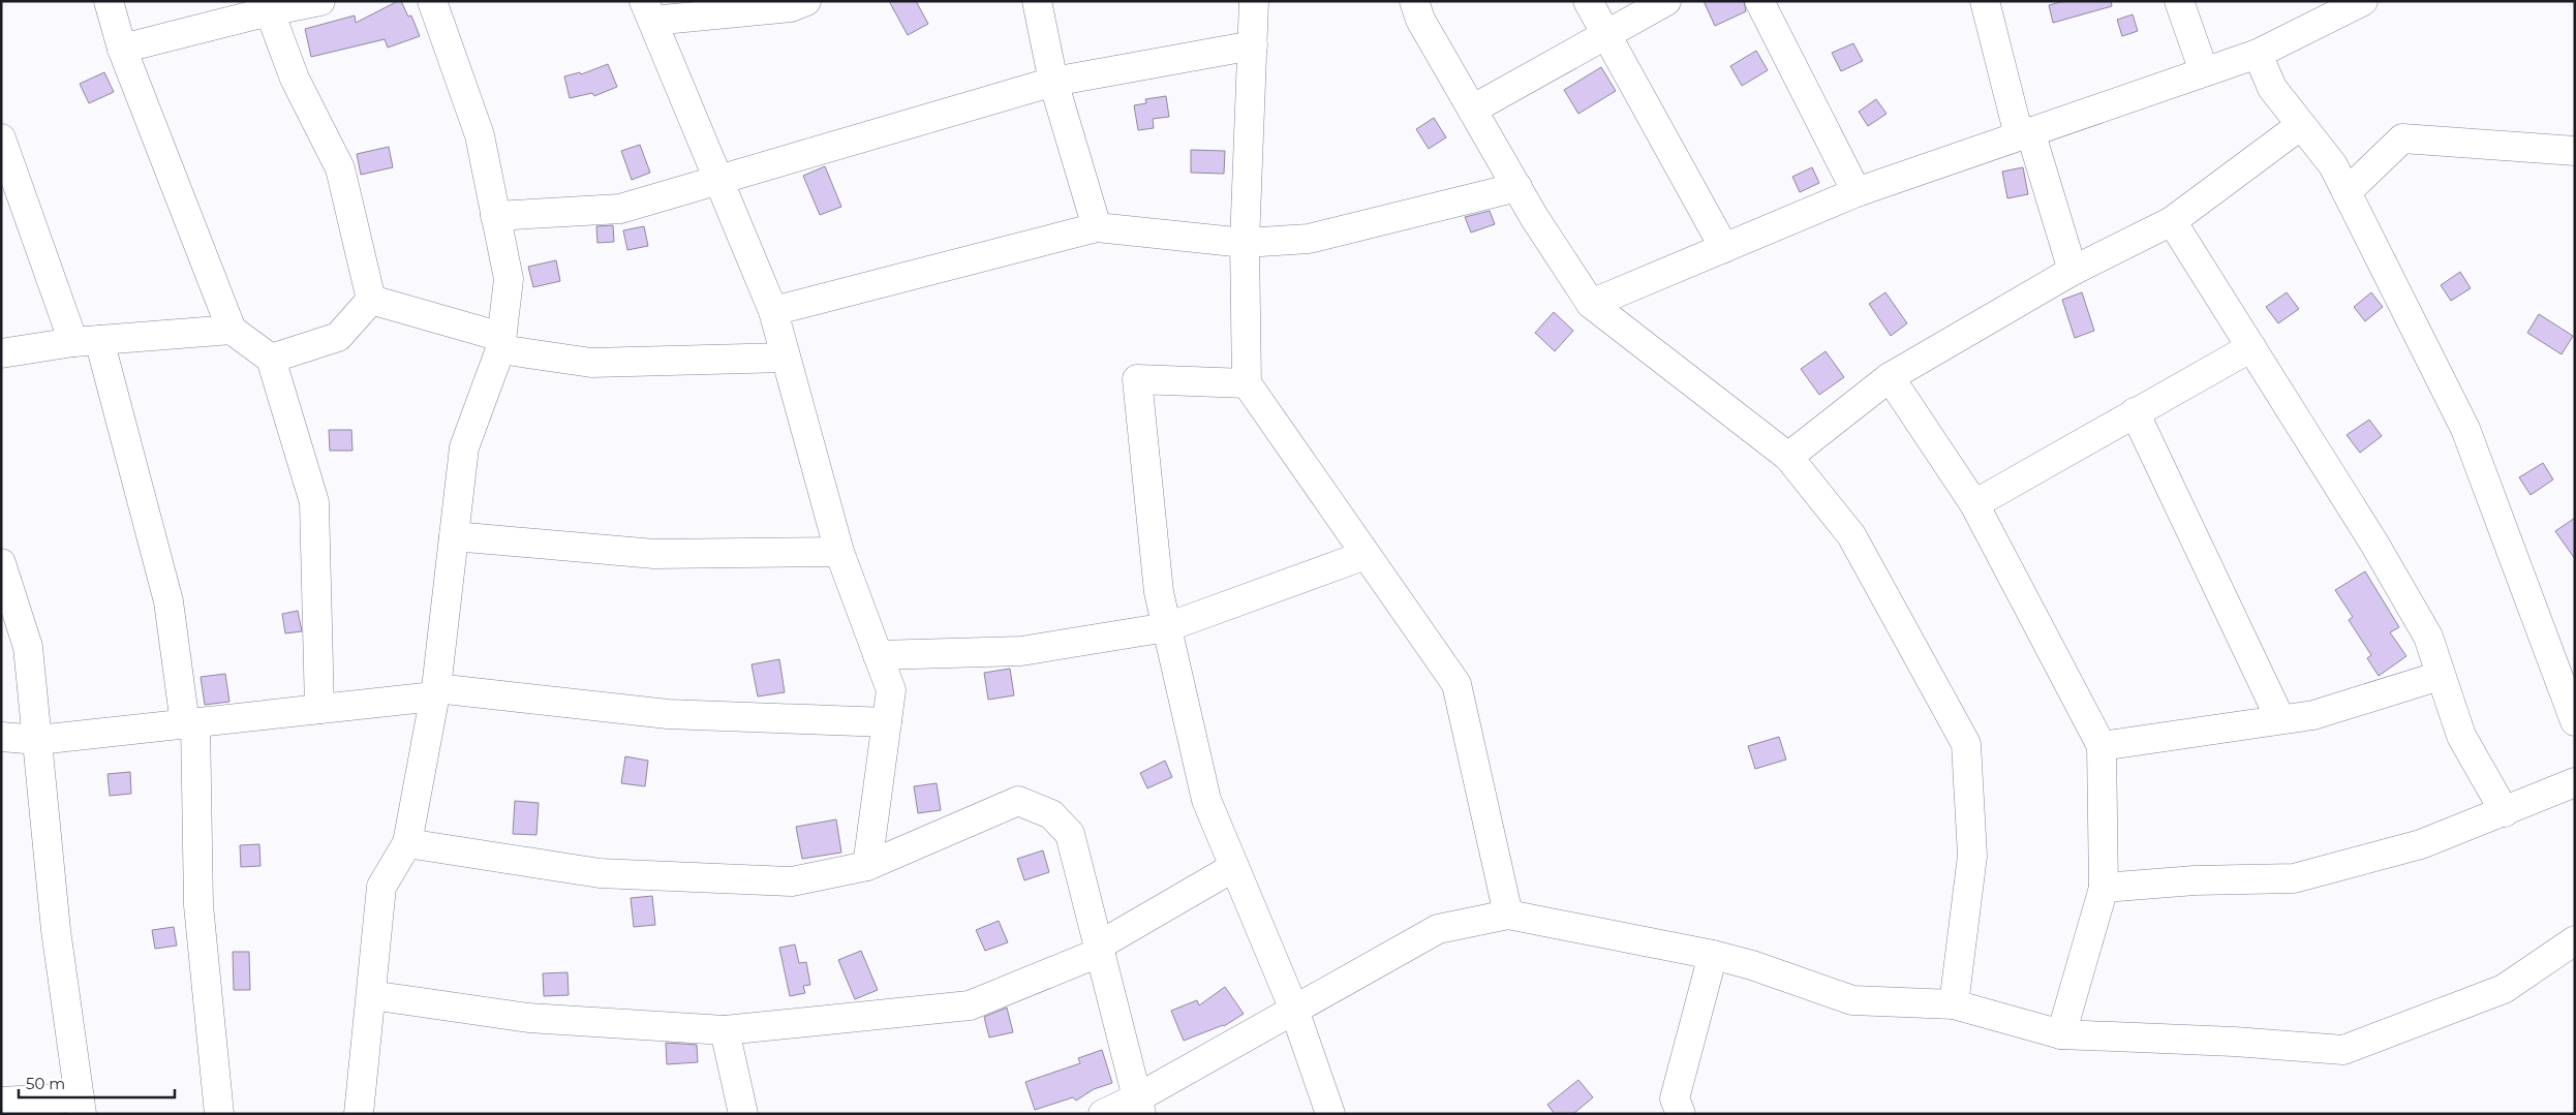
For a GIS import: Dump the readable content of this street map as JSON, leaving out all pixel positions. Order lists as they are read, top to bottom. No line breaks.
{"scale_bar":"50 m"}
